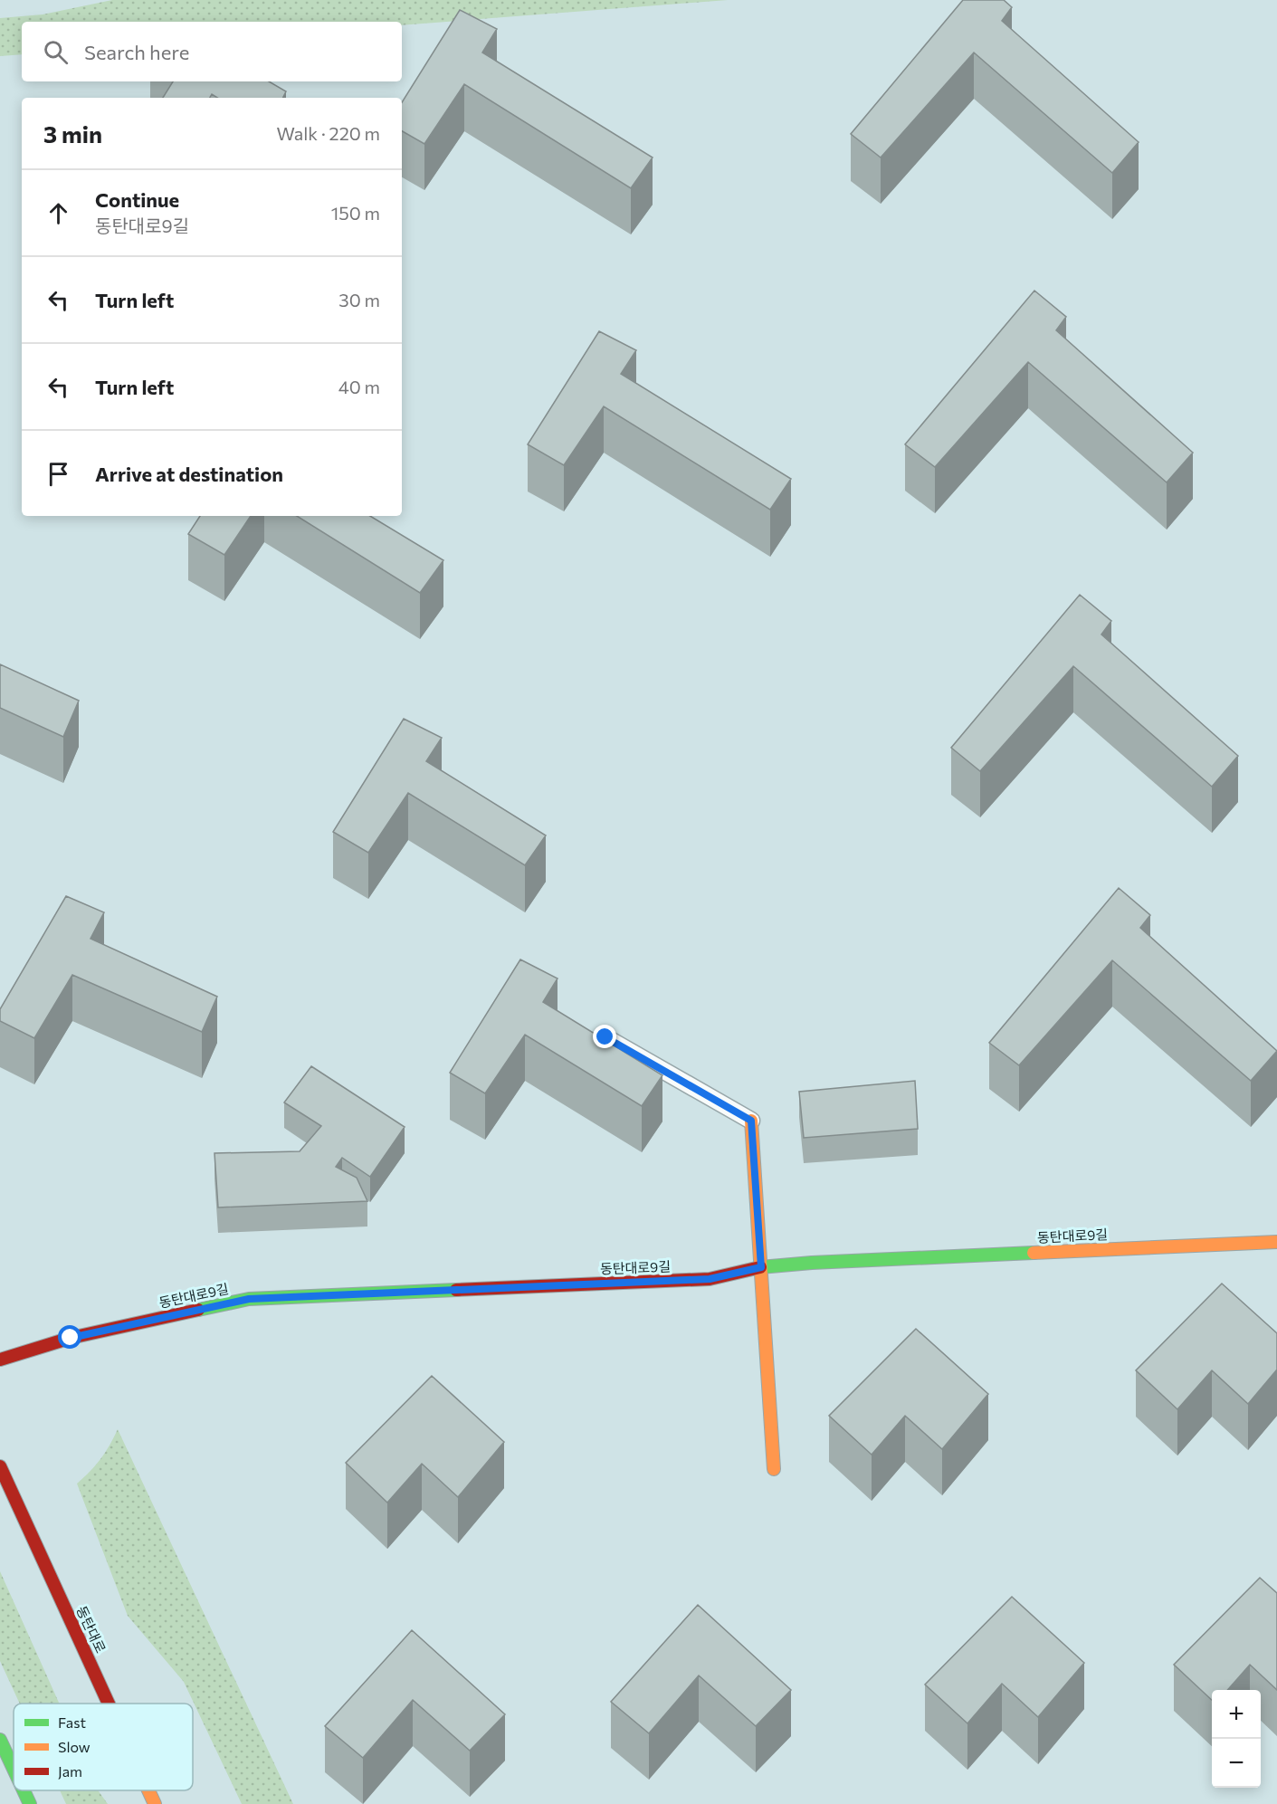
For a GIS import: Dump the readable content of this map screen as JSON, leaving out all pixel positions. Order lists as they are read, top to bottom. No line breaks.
{"streets":{"street":["동탄대로9길","동탄대로"]},"legend":["Fast","Slow","Jam"],"page":{"search":"Search here","heading":["3 min","Walk · 220 m"],"list":[["Continue","동탄대로9길","150 m"],["Turn left","30 m"],["Turn left","40 m"],"Arrive at destination"],"map_buttons":["+","−"]}}
